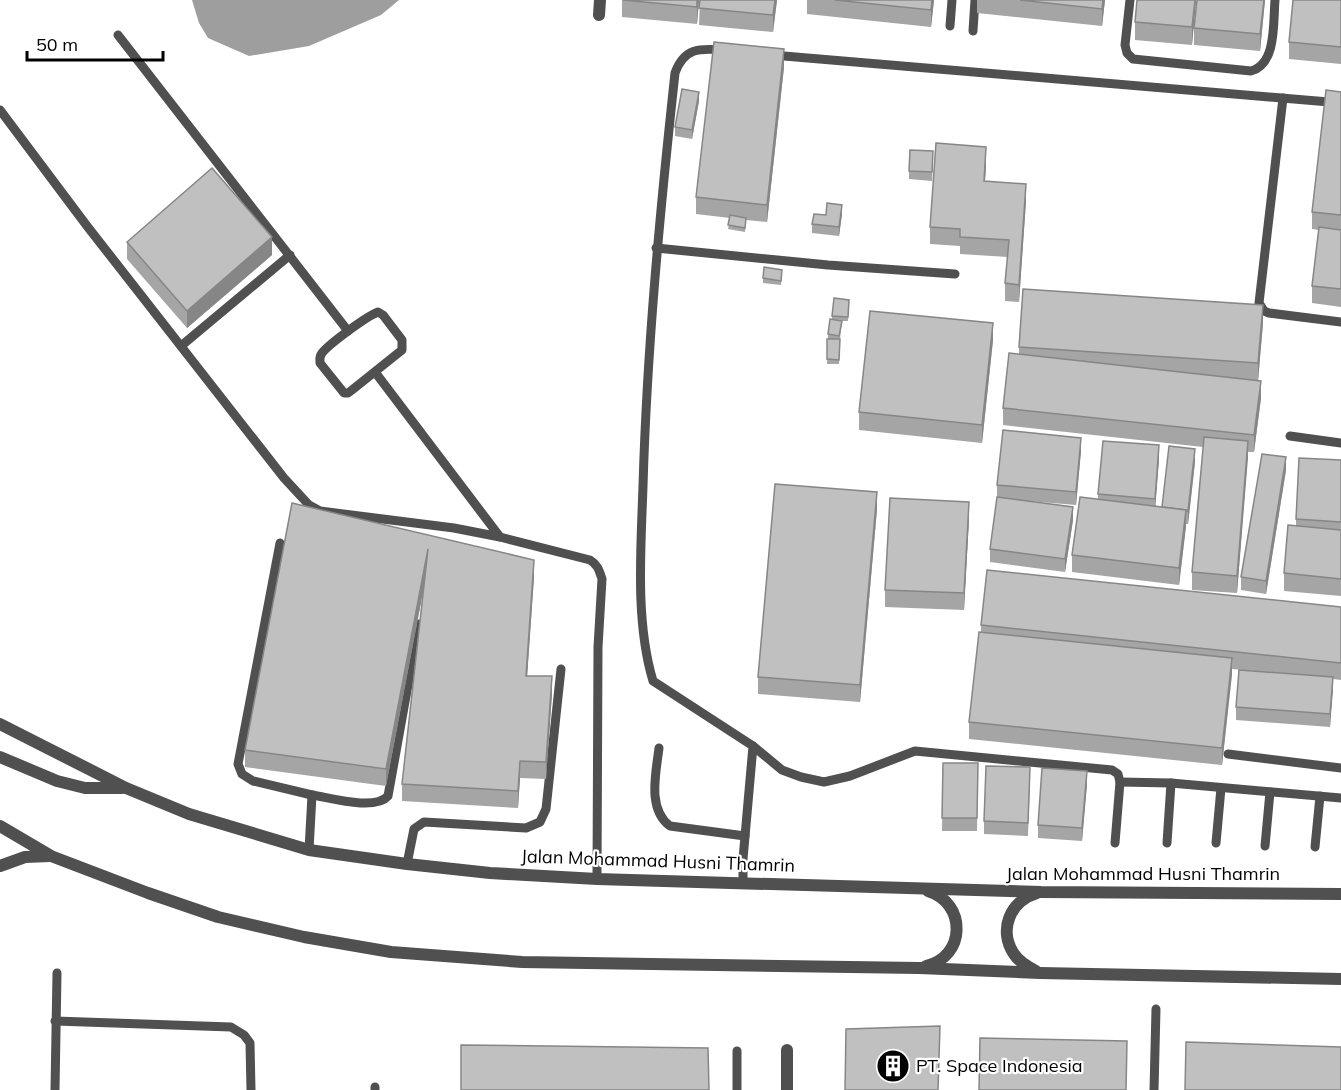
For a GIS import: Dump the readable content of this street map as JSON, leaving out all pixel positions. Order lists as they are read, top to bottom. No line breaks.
{"streets":{"street":["Jalan Mohammad Husni Thamrin"]},"places":{"building":["PT. Space Indonesia"]},"scale_bar":"50 m"}
